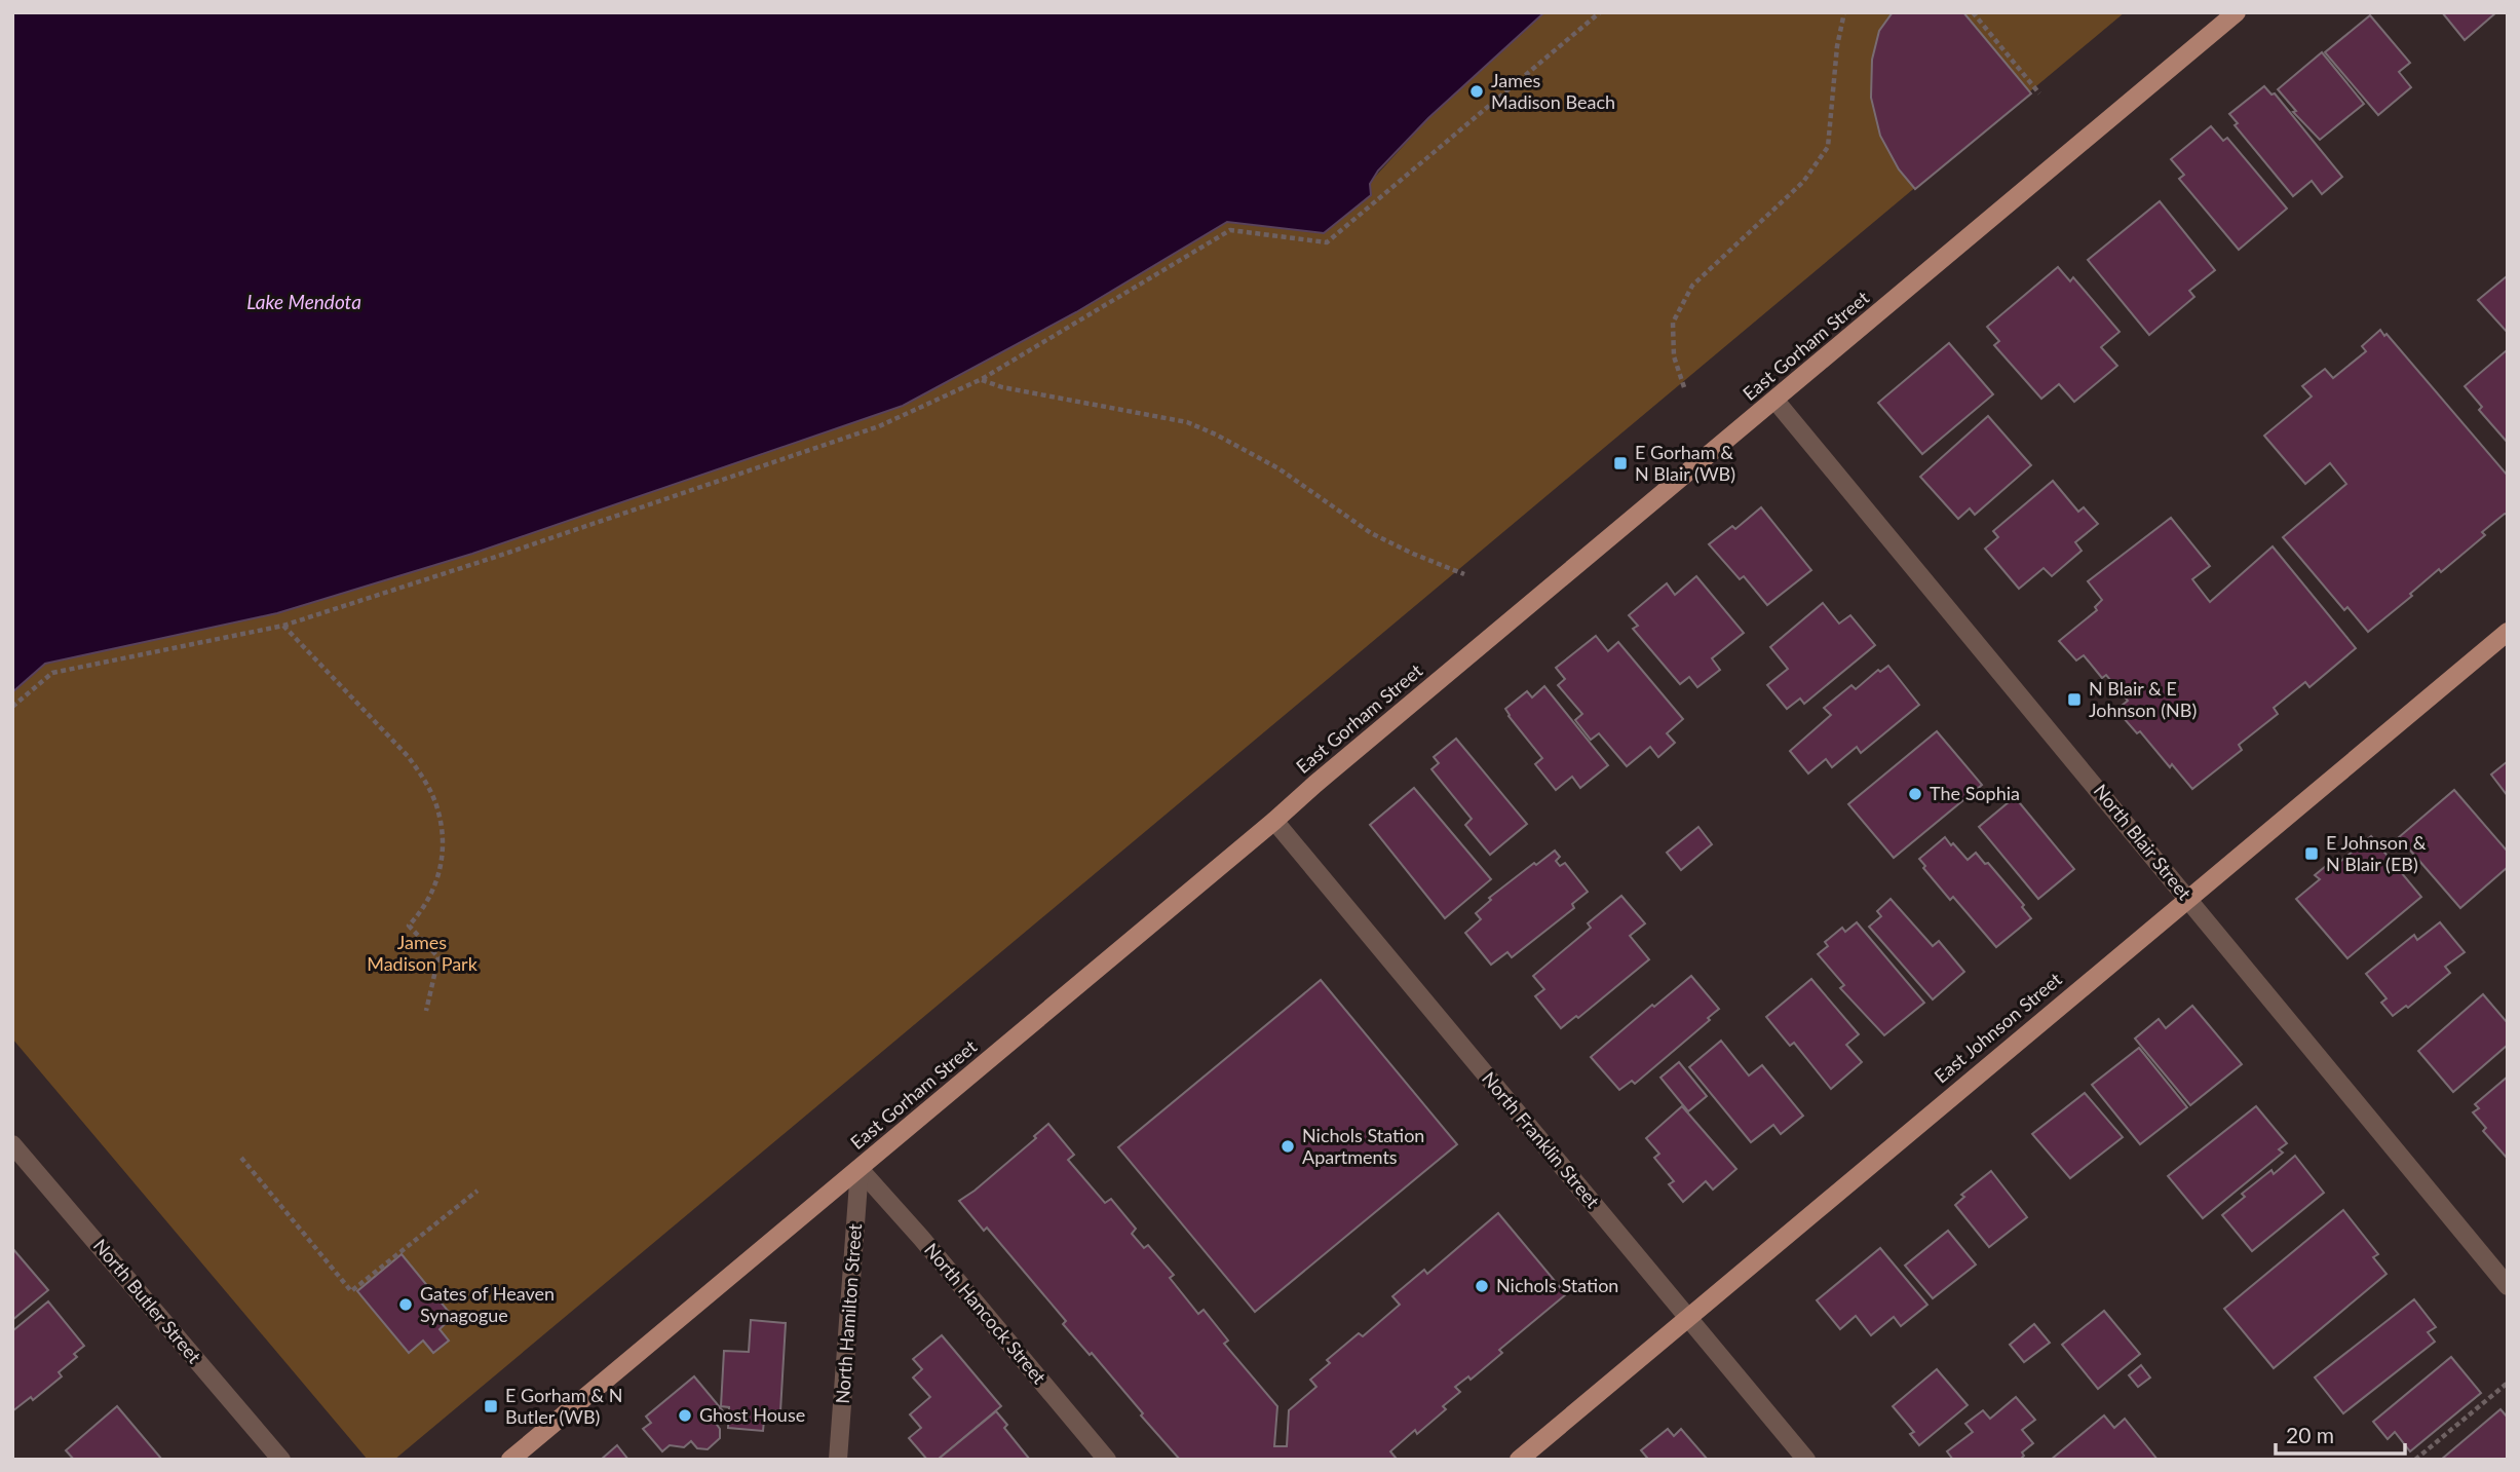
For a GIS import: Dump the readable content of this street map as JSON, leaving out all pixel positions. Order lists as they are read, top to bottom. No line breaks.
{"streets":{"main road":["East Gorham Street","East Johnson Street"],"street":["North Blair Street","North Franklin Street","North Butler Street","North Hamilton Street","North Hancock Street"]},"crossings":[["East Gorham Street","North Blair Street"],["East Gorham Street","North Franklin Street"],["East Gorham Street","North Hamilton Street"],["East Gorham Street","North Hancock Street"],["North Blair Street","East Johnson Street"],["East Johnson Street","North Franklin Street"],["North Hamilton Street","North Hancock Street"]],"water":["Lake Mendota"],"parks":["James Madison Park"],"places":{"other":["James Madison Beach","The Sophia","Nichols Station Apartments","Nichols Station","Gates of Heaven Synagogue","Ghost House"],"transit":["E Gorham & N Blair (WB)","N Blair & E Johnson (NB)","E Johnson & N Blair (EB)","E Gorham & N Butler (WB)"]},"scale_bar":"20 m"}
